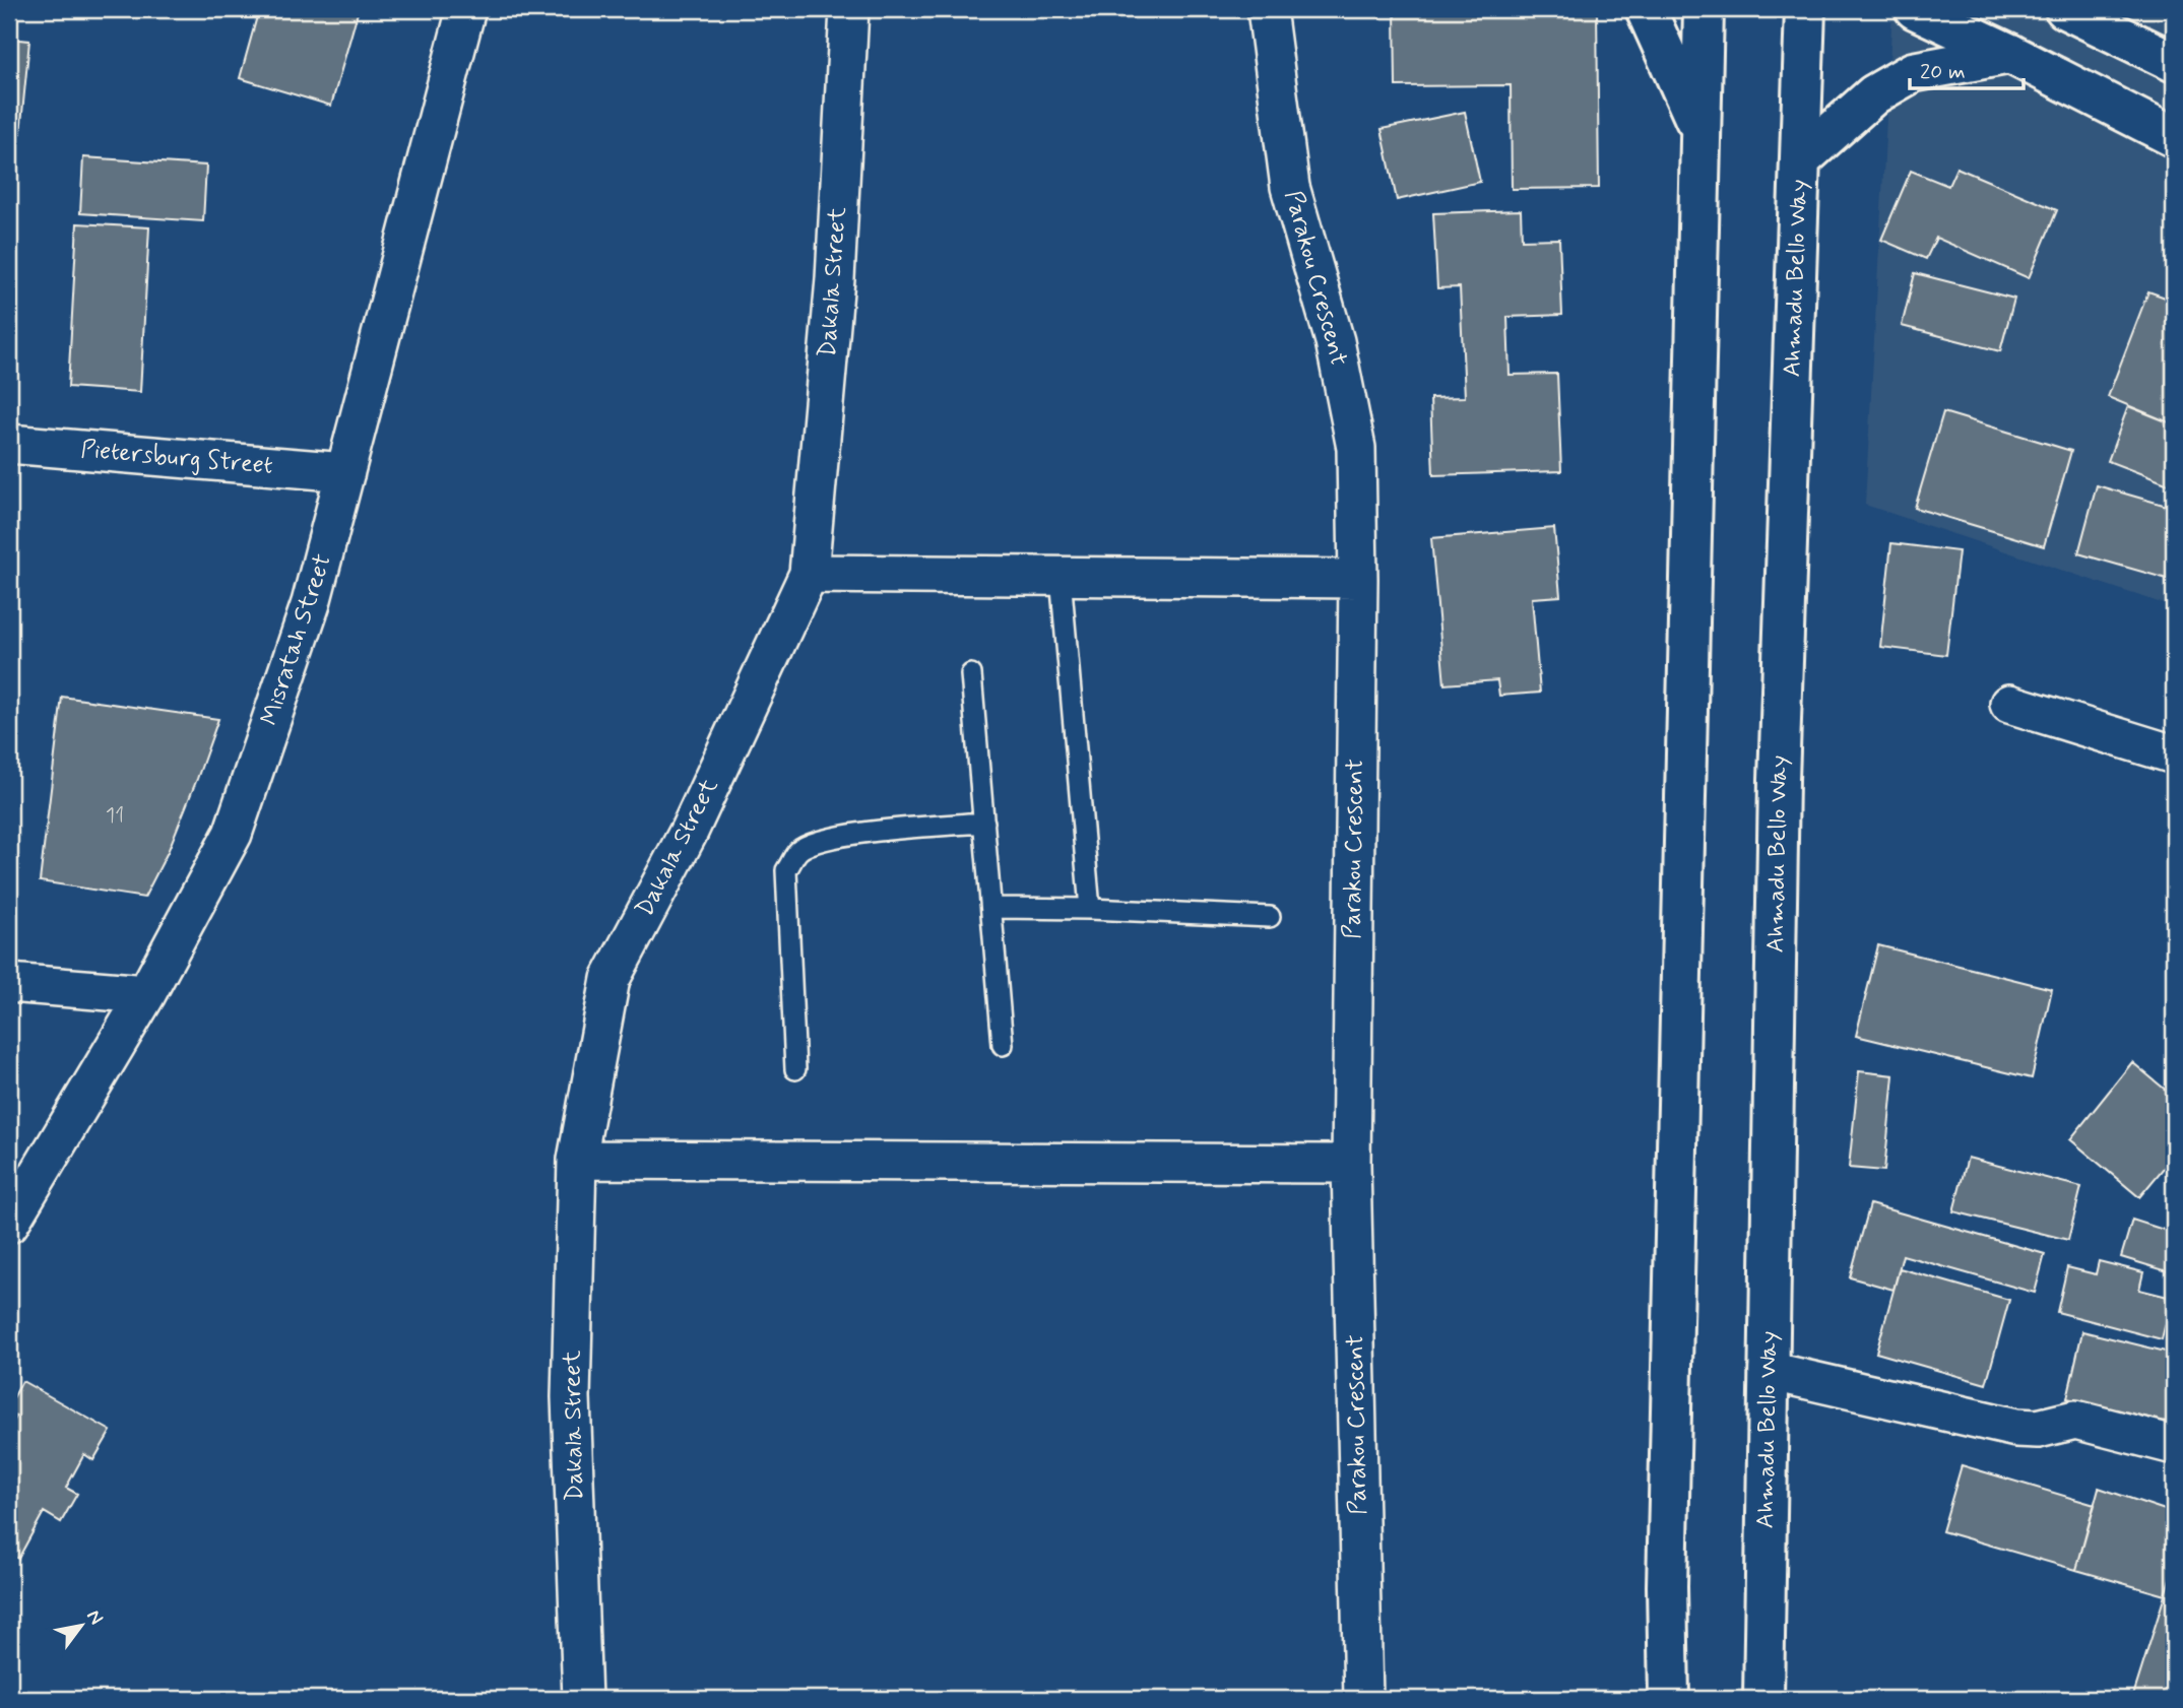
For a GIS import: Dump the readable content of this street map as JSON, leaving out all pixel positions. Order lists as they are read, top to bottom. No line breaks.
{"streets":{"main road":["Ahmadu Bello Way"],"street":["Parakou Crescent","Dakala Street","Pietersburg Street","Misratah Street"]},"crossings":[["Pietersburg Street","Misratah Street"]],"house_numbers":["11"],"scale_bar":"20 m","north":"top right"}
